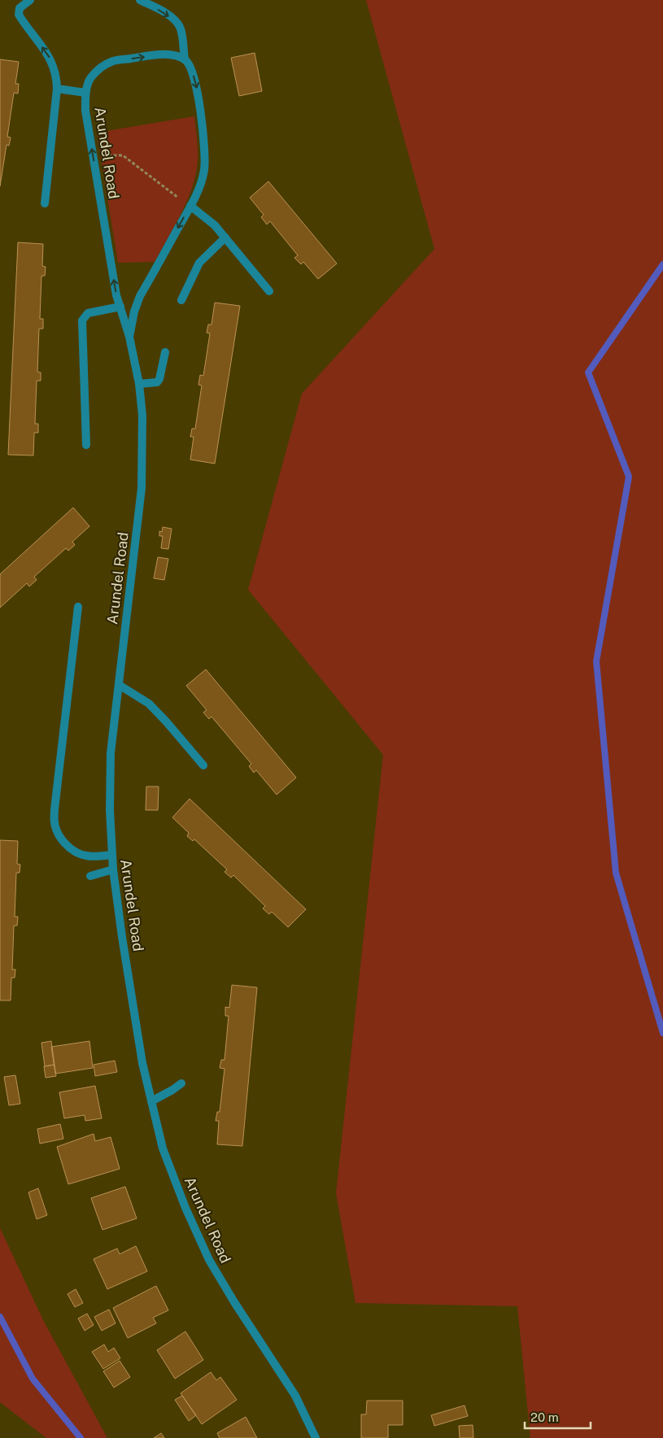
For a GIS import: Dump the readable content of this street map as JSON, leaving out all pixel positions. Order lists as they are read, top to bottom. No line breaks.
{"streets":{"street":["Arundel Road"]},"scale_bar":"20 m"}
